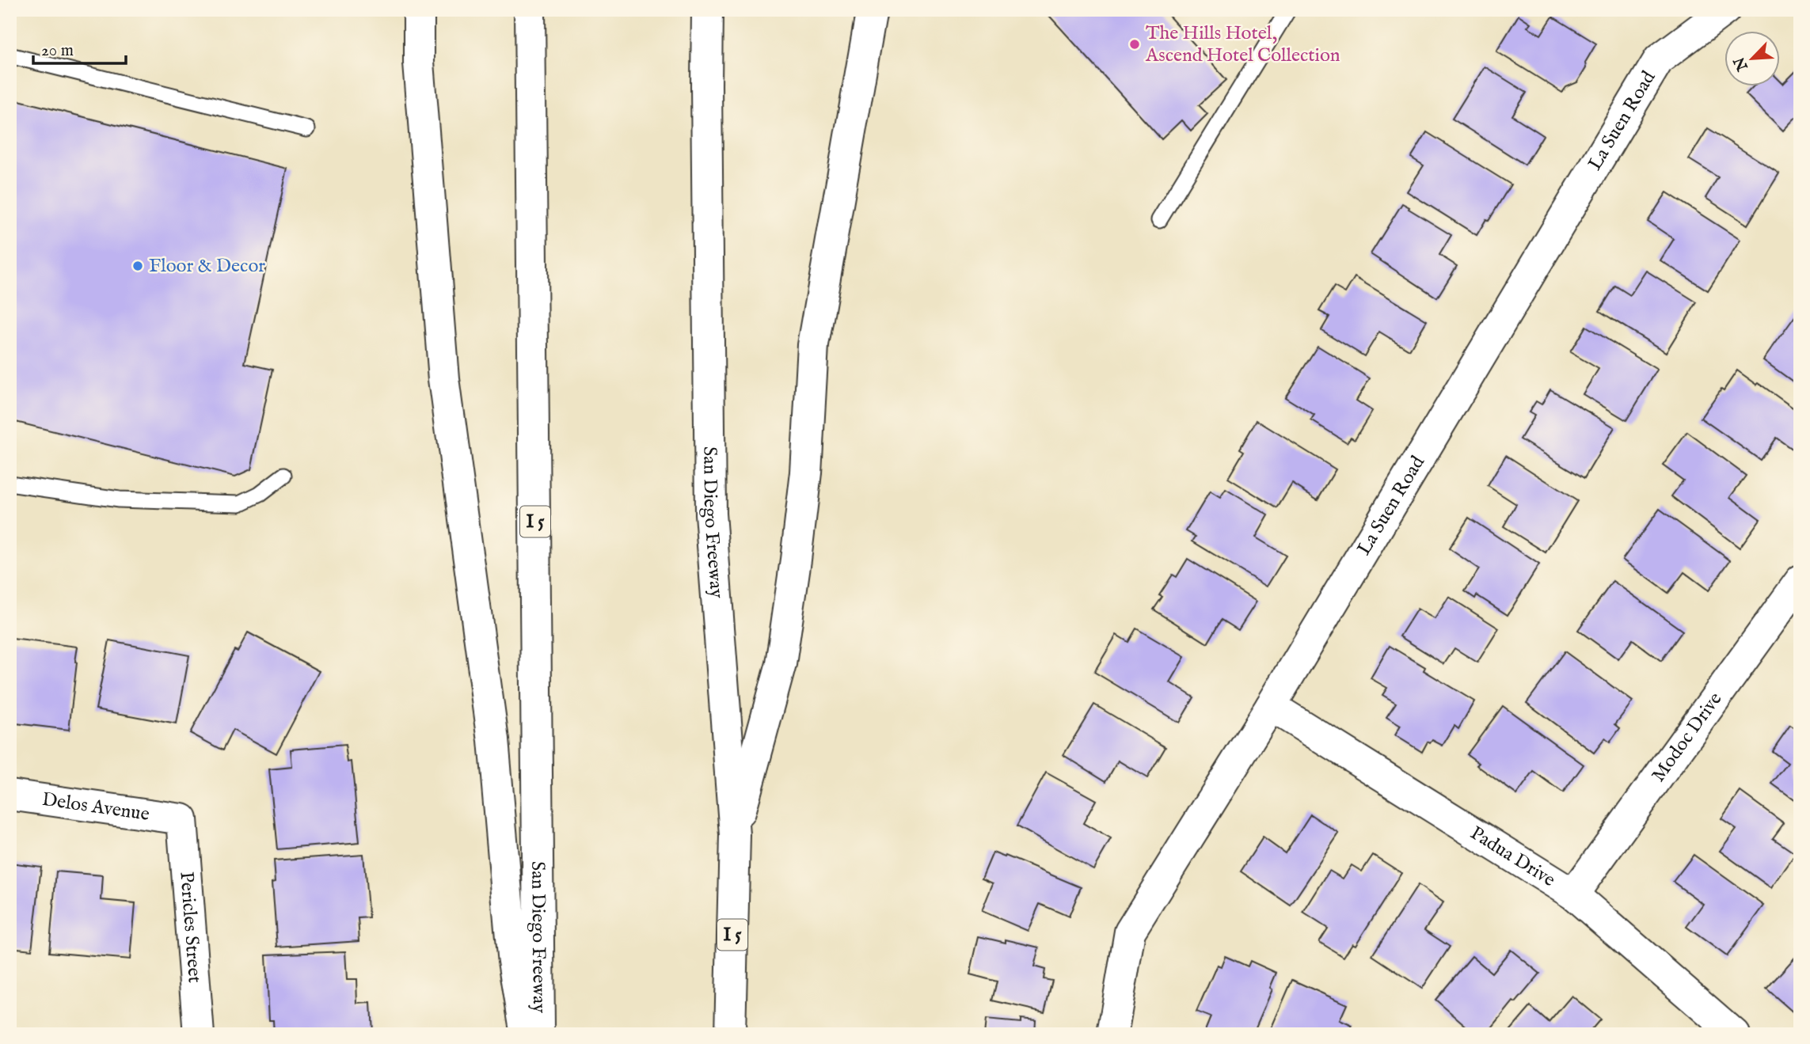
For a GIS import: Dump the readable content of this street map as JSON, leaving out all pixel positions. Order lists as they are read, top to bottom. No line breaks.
{"streets":{"main road":["La Suen Road","I 5","San Diego Freeway","Modoc Drive","Delos Avenue","Padua Drive","Pericles Street"]},"crossings":[["La Suen Road","Padua Drive"],["Modoc Drive","Padua Drive"],["Delos Avenue","Pericles Street"]],"places":["The Hills Hotel, Ascend Hotel Collection","Floor & Decor"],"scale_bar":"20 m","north":"bottom left"}
